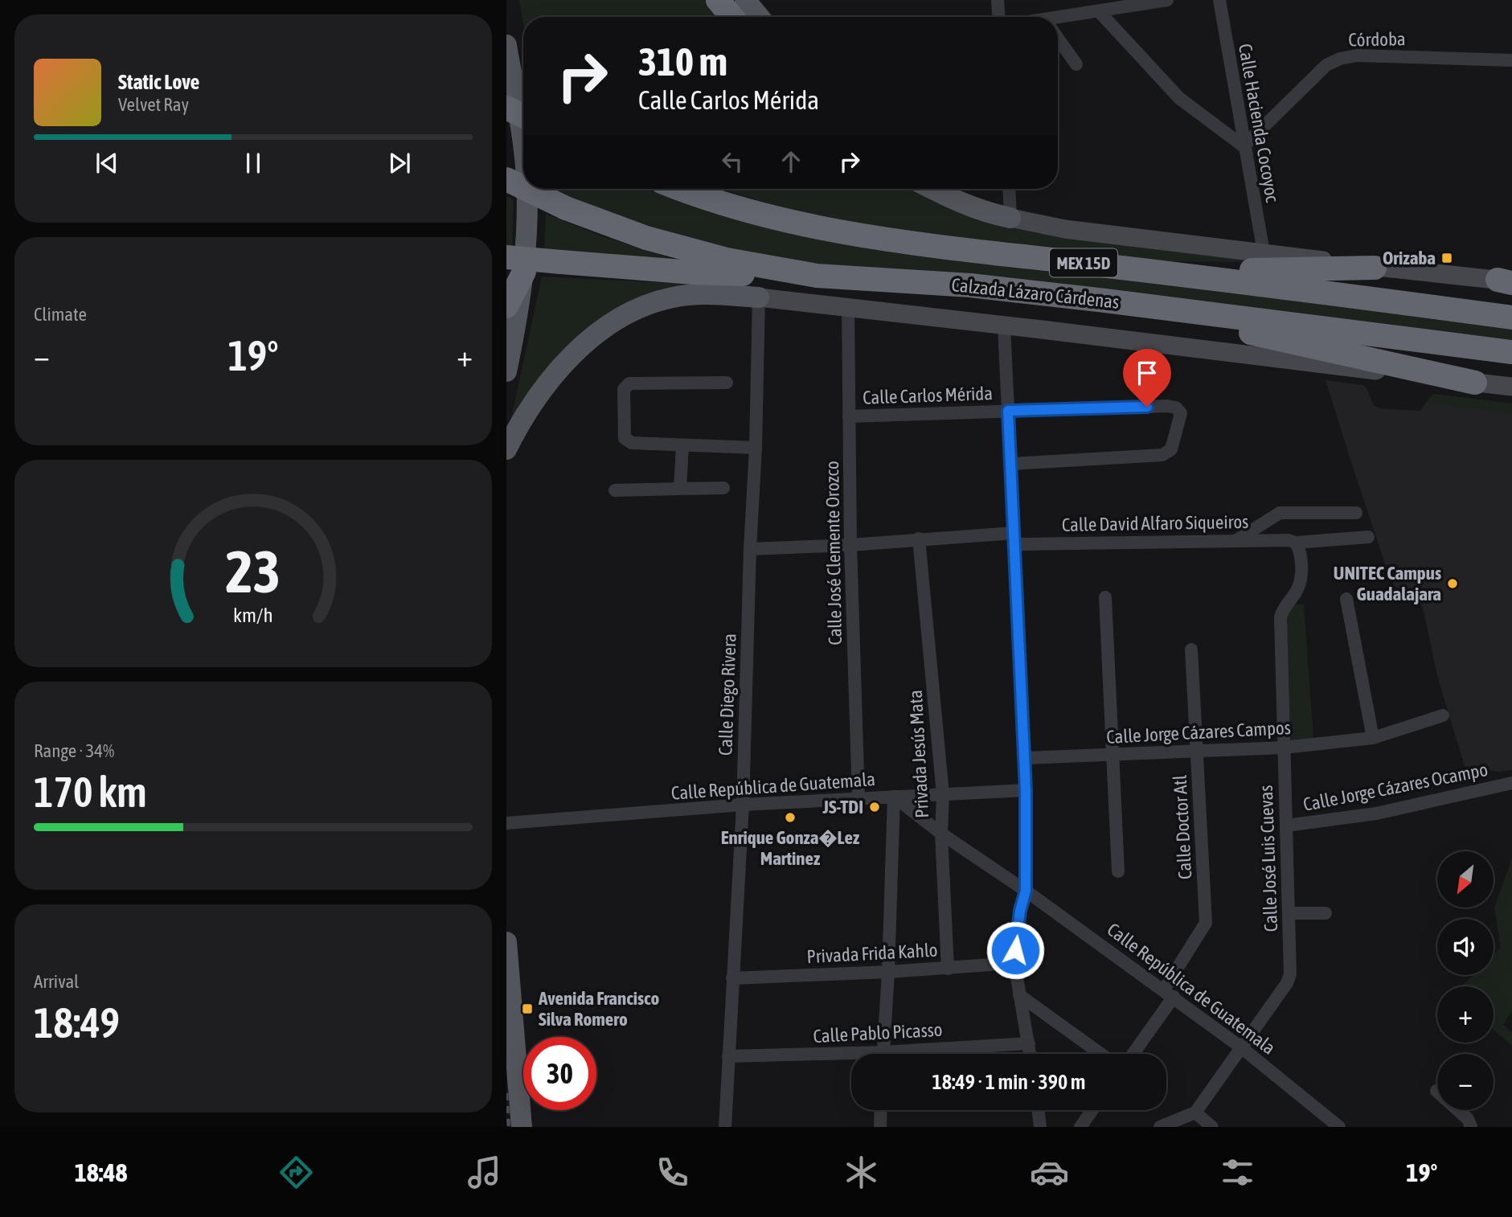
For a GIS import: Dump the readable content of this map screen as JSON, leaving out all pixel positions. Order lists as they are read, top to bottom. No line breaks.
{"streets":{"highway":["MEX 15D","Calzada Lázaro Cárdenas"],"street":["Córdoba","Calle Hacienda Cocoyoc","Calle Carlos Mérida","Calle David Alfaro Siqueiros","Calle José Clemente Orozco","Calle Diego Rivera","Calle Jorge Cázares Campos","Privada Jesús Mata","Calle República de Guatemala","Calle Jorge Cázares Ocampo","Calle Doctor Atl","Calle José Luis Cuevas","Privada Frida Kahlo","Calle Pablo Picasso"]},"crossings":[["Córdoba","Calle Hacienda Cocoyoc"],["Calle Carlos Mérida","Calle José Clemente Orozco"],["Calle David Alfaro Siqueiros","Calle José Clemente Orozco"],["Calle David Alfaro Siqueiros","Calle Diego Rivera"],["Calle David Alfaro Siqueiros","Privada Jesús Mata"],["Calle David Alfaro Siqueiros","Calle José Luis Cuevas"],["Calle José Clemente Orozco","Calle República de Guatemala"],["Calle Diego Rivera","Calle República de Guatemala"],["Calle Diego Rivera","Privada Frida Kahlo"],["Calle Diego Rivera","Calle Pablo Picasso"],["Calle Jorge Cázares Campos","Calle Doctor Atl"],["Calle Jorge Cázares Campos","Calle José Luis Cuevas"],["Privada Jesús Mata","Calle República de Guatemala"],["Privada Jesús Mata","Privada Frida Kahlo"],["Calle República de Guatemala","Calle Doctor Atl"],["Calle República de Guatemala","Calle José Luis Cuevas"],["Calle Jorge Cázares Ocampo","Calle José Luis Cuevas"]],"places":{"transit":["Orizaba","Avenida Francisco Silva Romero"],"other":["UNITEC Campus Guadalajara","JS-TDI","Enrique Gonza�Lez Martinez"]},"north":"bottom left","page":{"turn":["310 m","Calle Carlos Mérida"],"song":["Static Love","Velvet Ray"],"tile":["Climate",["Range · 34%","170 km"],["Arrival","18:49"]],"heat":["−","19°","+"],"map_buttons":["+","−"],"limit":"30","trip":"18:49 · 1 min · 390 m","tabs":["18:48","19°"],"gauge":["23","km/h"]}}
